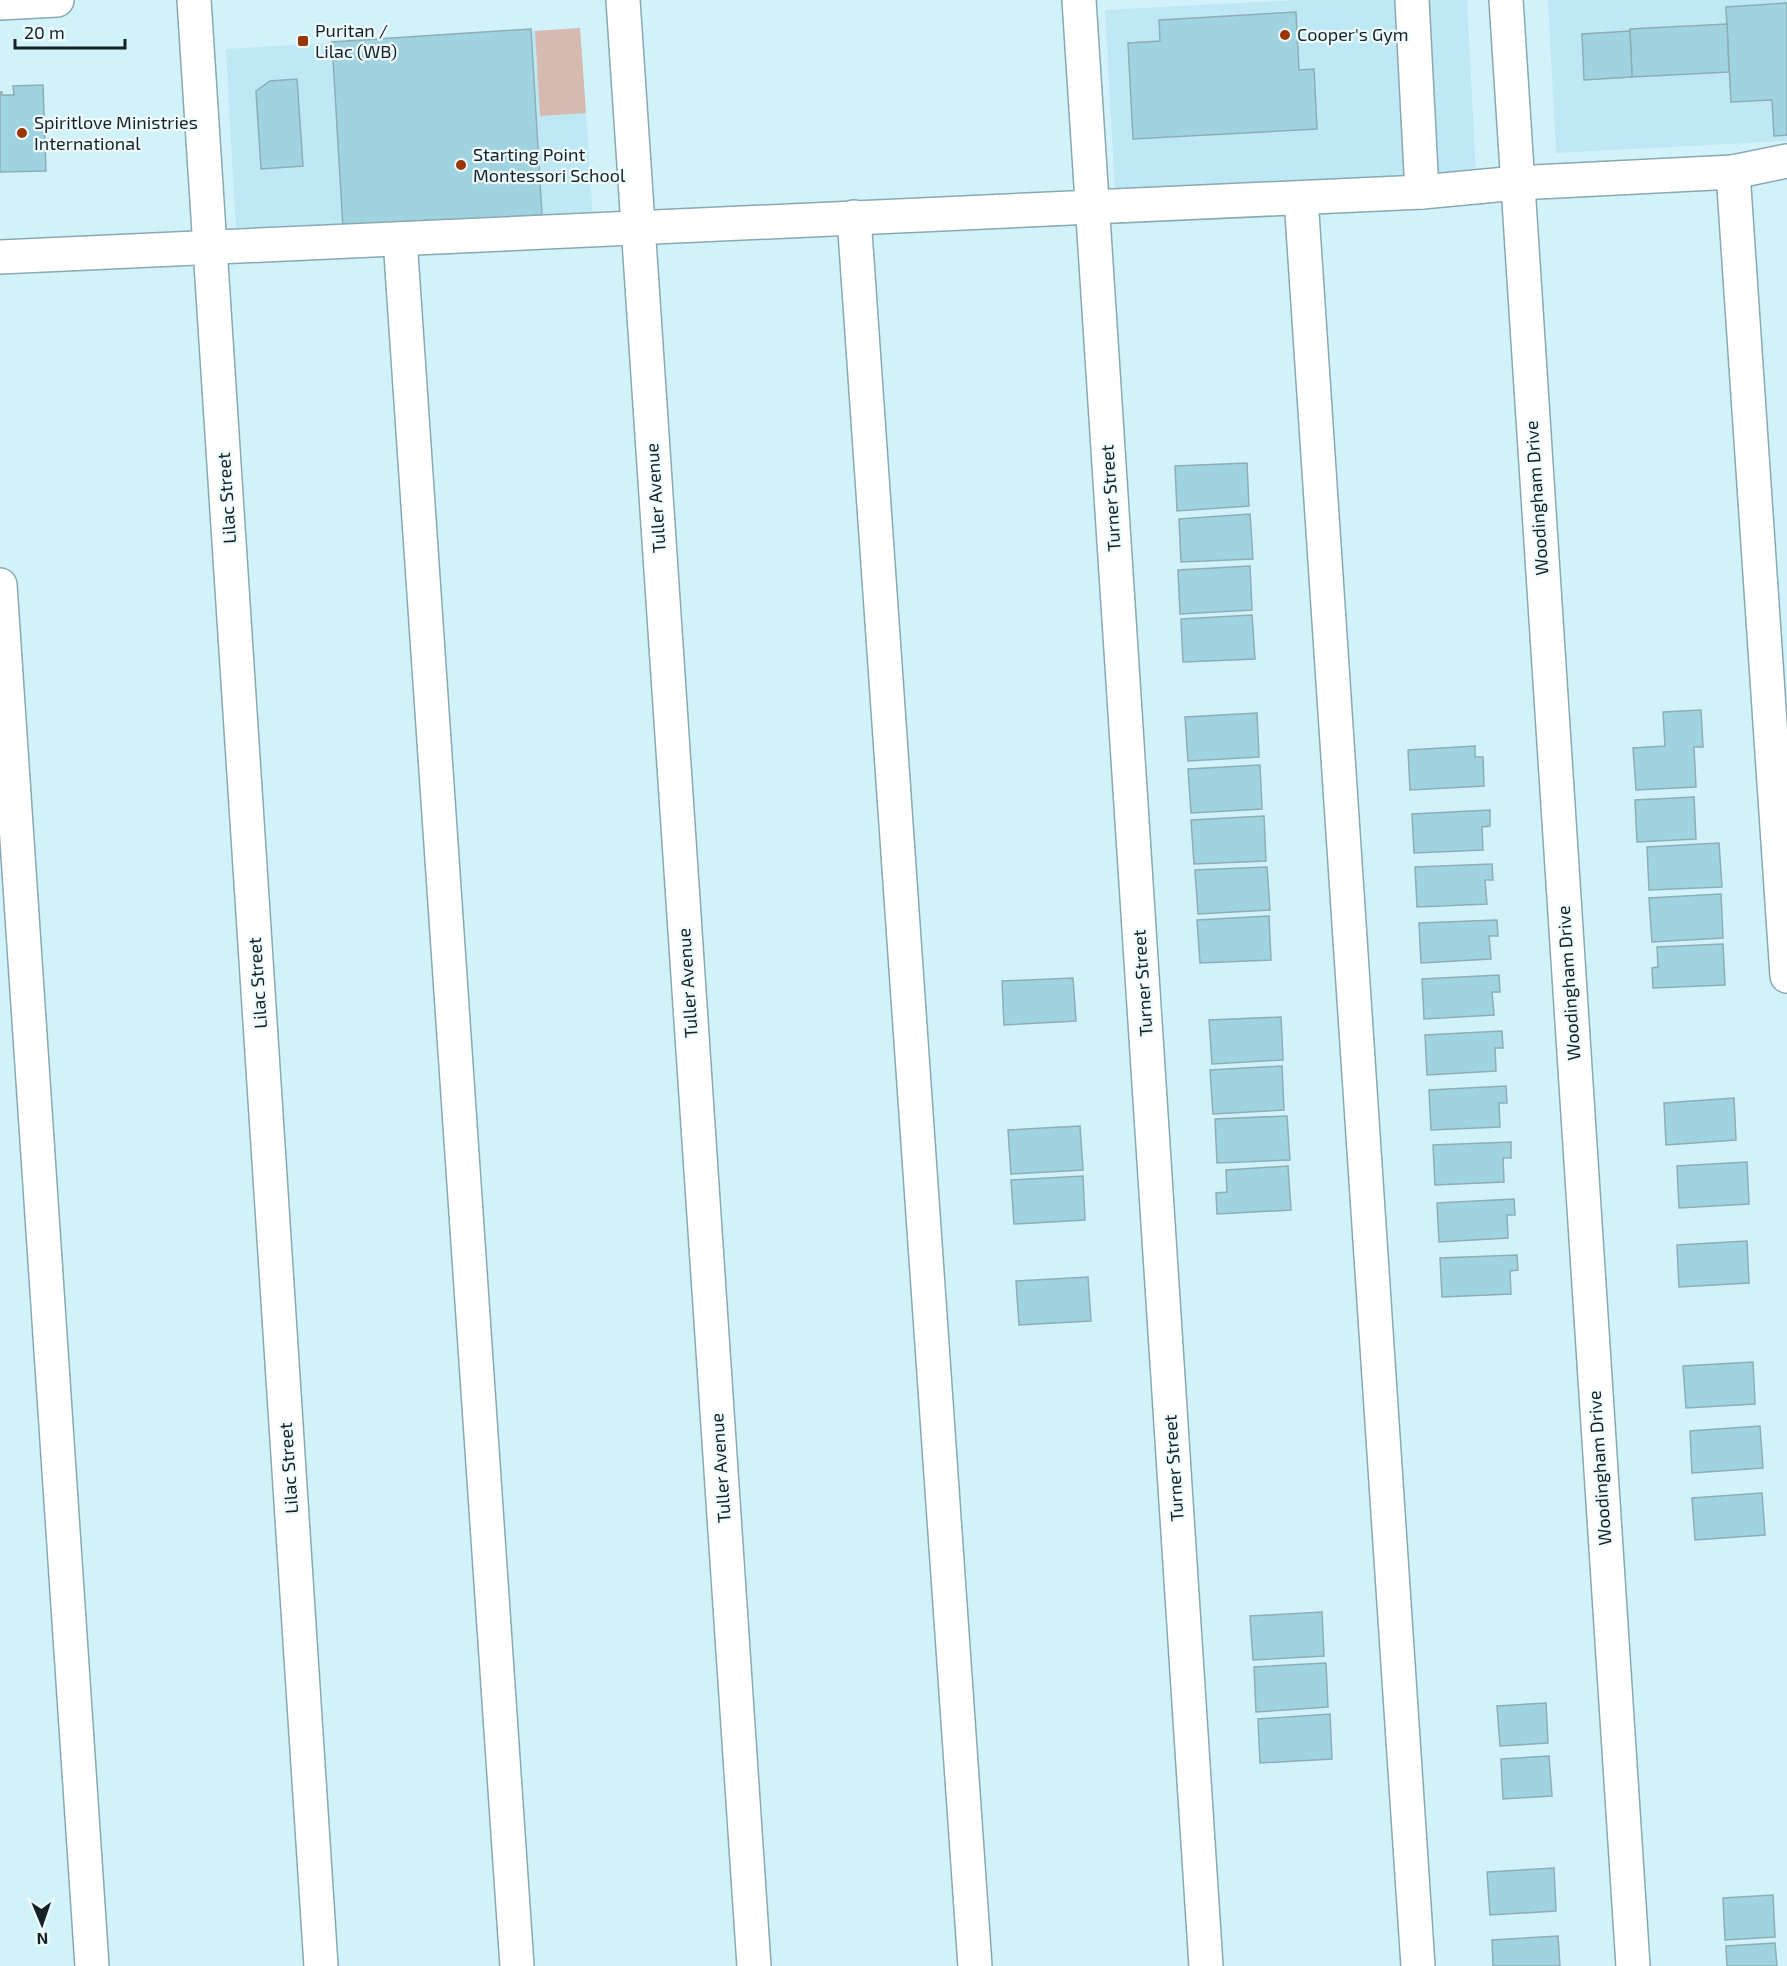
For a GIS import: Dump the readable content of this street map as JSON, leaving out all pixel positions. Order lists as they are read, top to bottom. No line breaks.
{"streets":{"street":["Lilac Street","Tuller Avenue","Turner Street","Woodingham Drive"]},"places":{"other":["Cooper's Gym","Spiritlove Ministries International","Starting Point Montessori School"],"transit":["Puritan / Lilac (WB)"]},"scale_bar":"20 m","north":"bottom"}
